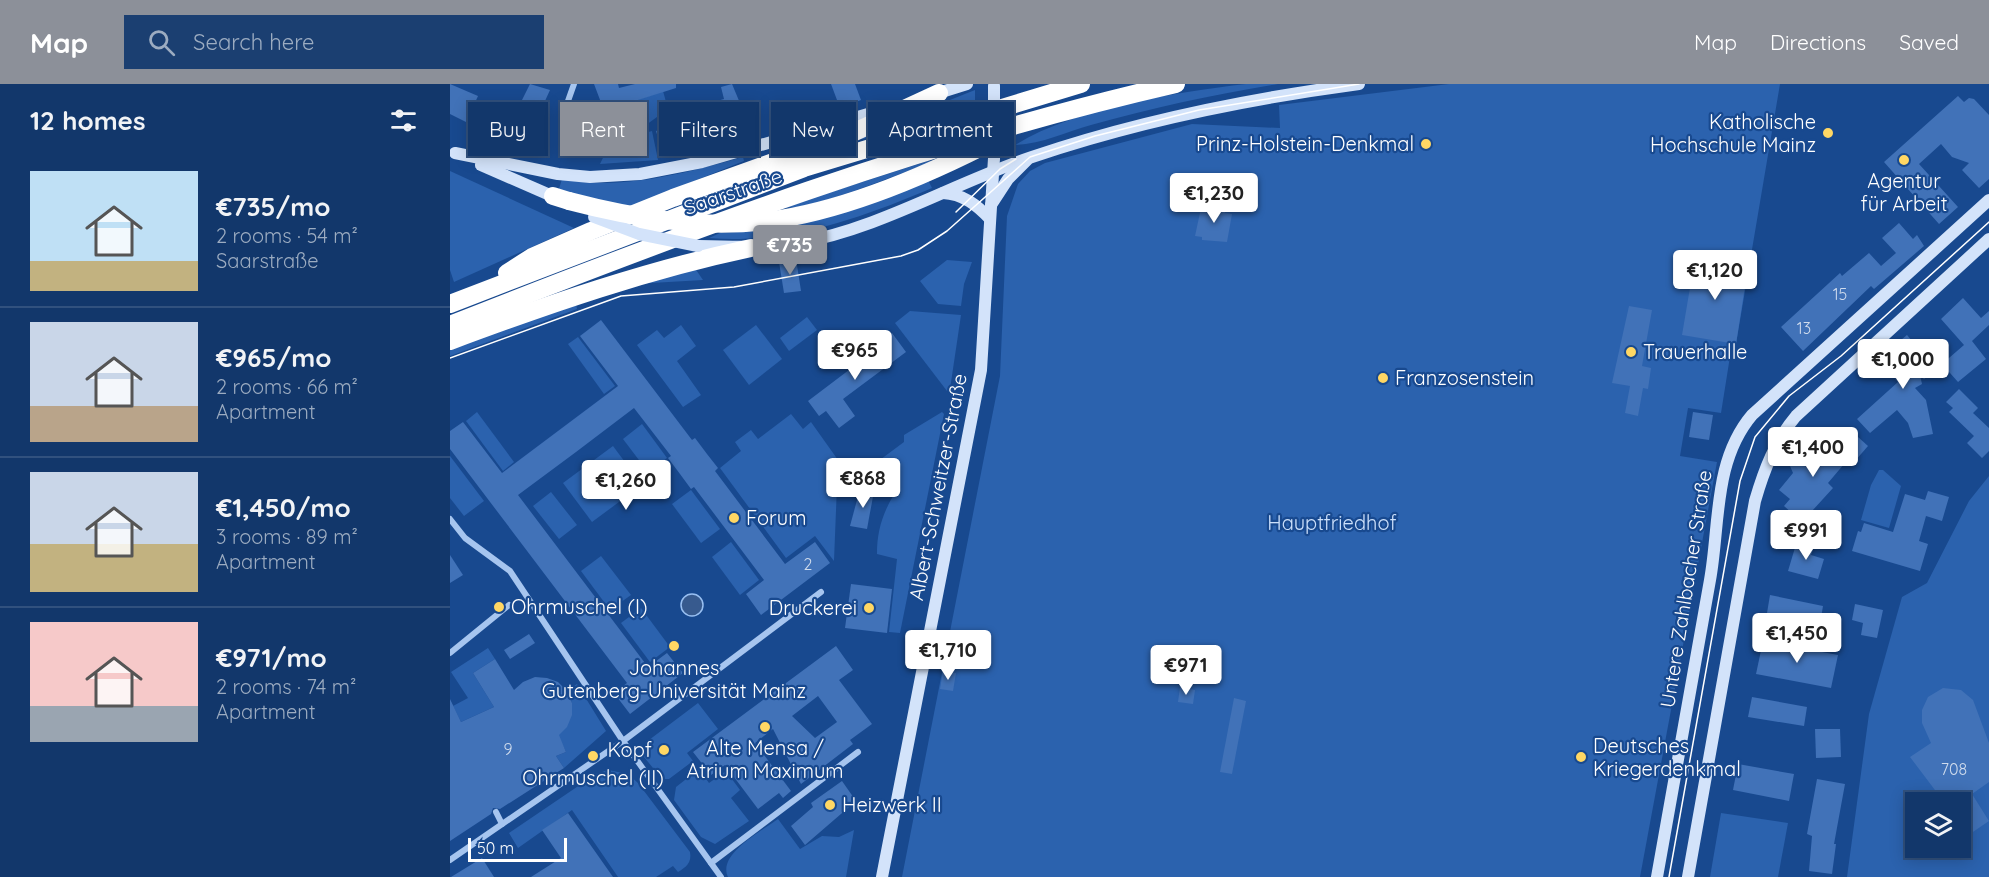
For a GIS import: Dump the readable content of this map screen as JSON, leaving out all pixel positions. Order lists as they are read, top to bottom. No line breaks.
{"streets":{"highway":["Saarstraße"],"street":["Albert-Schweitzer-Straße","Untere Zahlbacher Straße"]},"parks":["Hauptfriedhof"],"places":["Katholische Hochschule Mainz","Prinz-Holstein-Denkmal","Agentur für Arbeit","Trauerhalle","Franzosenstein","Forum","Ohrmuschel (I)","Druckerei","Johannes Gutenberg-Universität Mainz","Alte Mensa / Atrium Maximum","Kopf","Ohrmuschel (II)","Deutsches Kriegerdenkmal","Heizwerk II"],"house_numbers":["15","13","2","9","708"],"scale_bar":"50 m","page":{"header":"Map","search":"Search here","nav":["Map","Directions","Saved"],"heading":"12 homes","chip":["Buy","Rent","Filters","New","Apartment"],"list":[{"name":"€735/mo","note":"2 rooms · 54 m² · Saarstraße"},{"name":"€965/mo","note":"2 rooms · 66 m² · Apartment"},{"name":"€1,450/mo","note":"3 rooms · 89 m² · Apartment"},{"name":"€971/mo","note":"2 rooms · 74 m² · Apartment"}],"price":["€1,230","€735","€1,120","€965","€1,000","€1,400","€868","€1,260","€991","€1,450","€1,710","€971"],"scale":"50 m"}}
